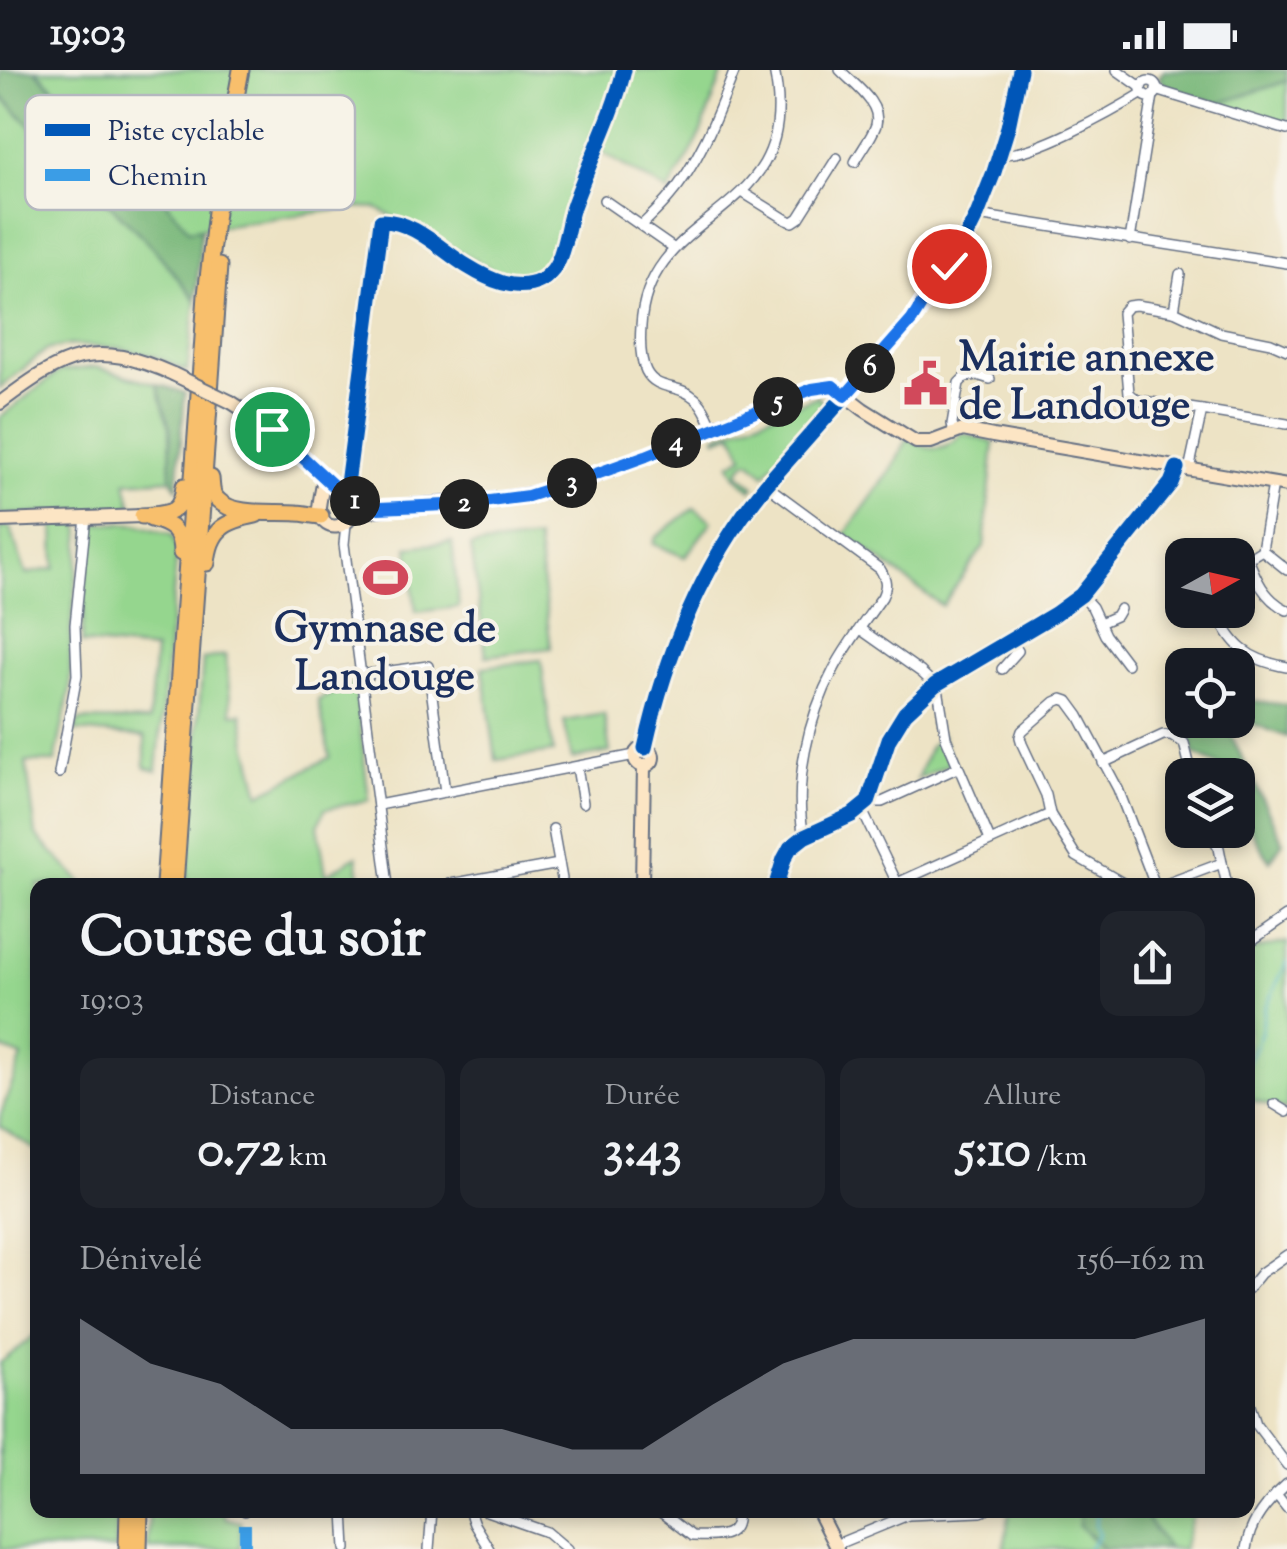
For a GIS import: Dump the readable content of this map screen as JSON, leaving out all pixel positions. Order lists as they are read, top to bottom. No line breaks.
{"places":{"public building":["Mairie annexe de Landouge"],"sports":["Gymnase de Landouge"]},"legend":["Piste cyclable","Chemin"],"north":"right","page":{"status":"19:03","pins":["6","5","4","3","1","2"],"heading":["Course du soir","19:03"],"stats":[["Distance","0.72 km"],["Durée","3:43"],["Allure","5:10 /km"]],"chart":["Dénivelé","156–162 m"]}}
